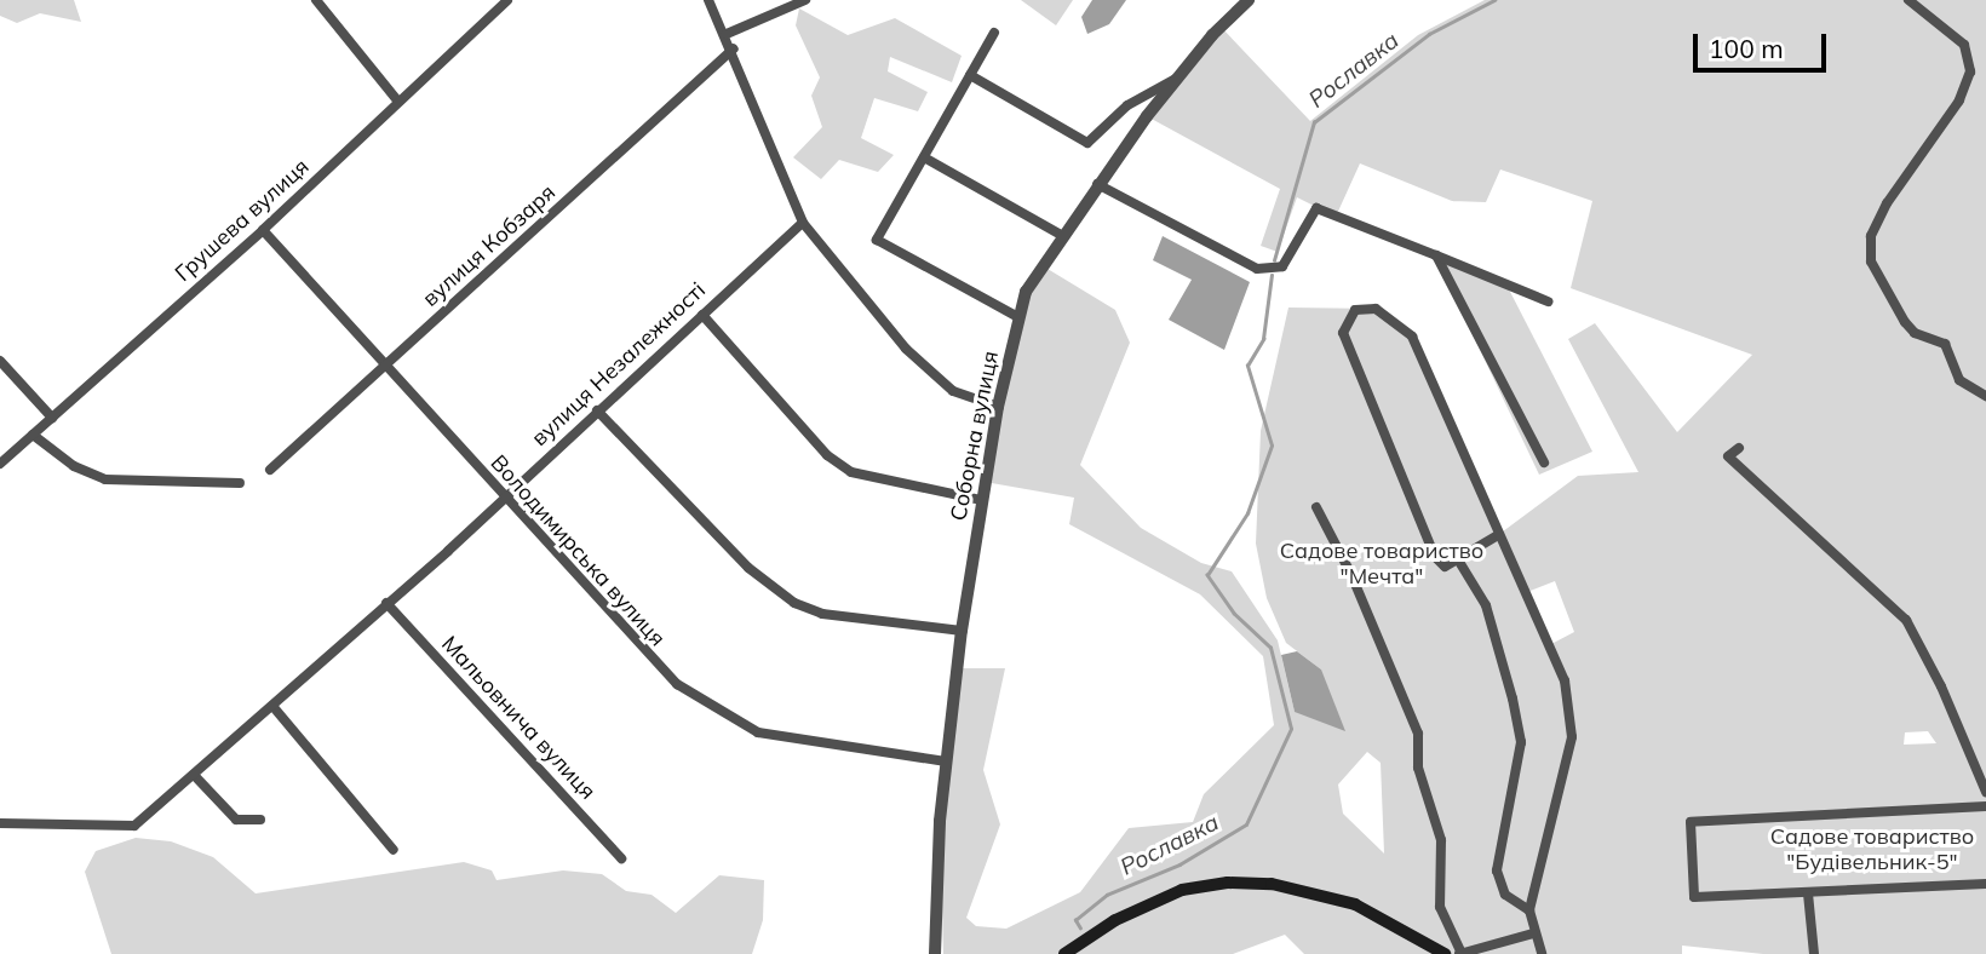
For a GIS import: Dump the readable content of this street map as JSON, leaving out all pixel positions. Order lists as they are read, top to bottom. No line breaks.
{"streets":{"street":["Грушева вулиця","вулиця Кобзаря","вулиця Незалежності","Соборна вулиця","Володимирська вулиця","Мальовнича вулиця"]},"crossings":[["Грушева вулиця","Володимирська вулиця"],["вулиця Кобзаря","Володимирська вулиця"],["вулиця Незалежності","Володимирська вулиця"],["вулиця Незалежності","Мальовнича вулиця"],["Соборна вулиця","Володимирська вулиця"]],"water":["Рославка"],"parks":["Садове товариство \"Мечта\"","Садове товариство \"Будівельник-5\""],"scale_bar":"100 m"}
